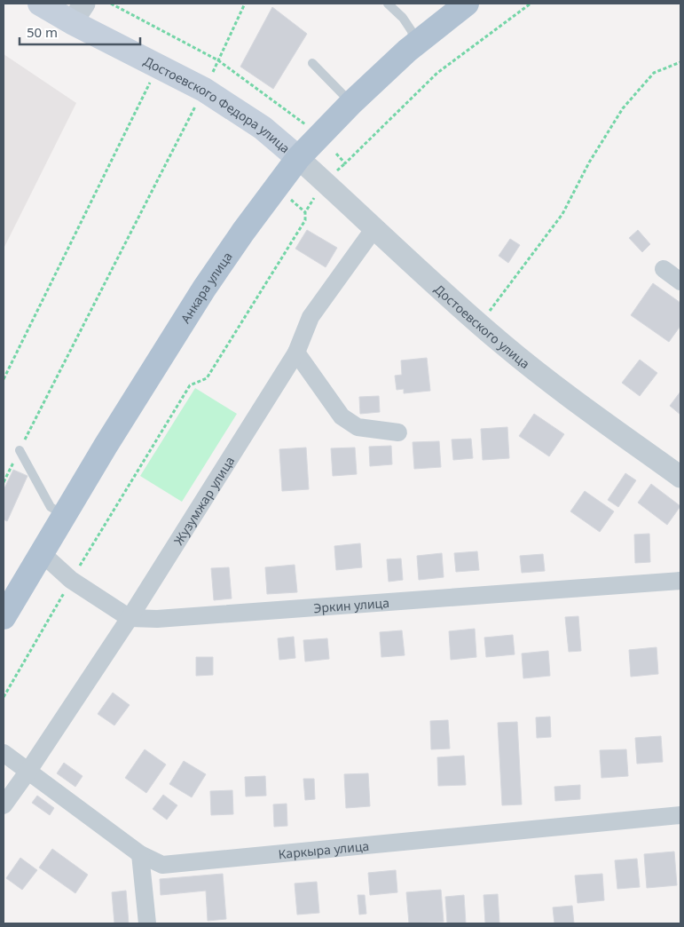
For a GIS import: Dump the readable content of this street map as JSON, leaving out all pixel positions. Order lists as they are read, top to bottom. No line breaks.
{"streets":{"main road":["Достоевского Федора улица","Анкара улица"],"street":["Достоевского улица","Жузумжар улица","Эркин улица","Каркыра улица"]},"crossings":[["Достоевского Федора улица","Анкара улица"],["Достоевского Федора улица","Достоевского улица"],["Анкара улица","Достоевского улица"],["Достоевского улица","Жузумжар улица"],["Жузумжар улица","Эркин улица"],["Жузумжар улица","Каркыра улица"]],"scale_bar":"50 m"}
